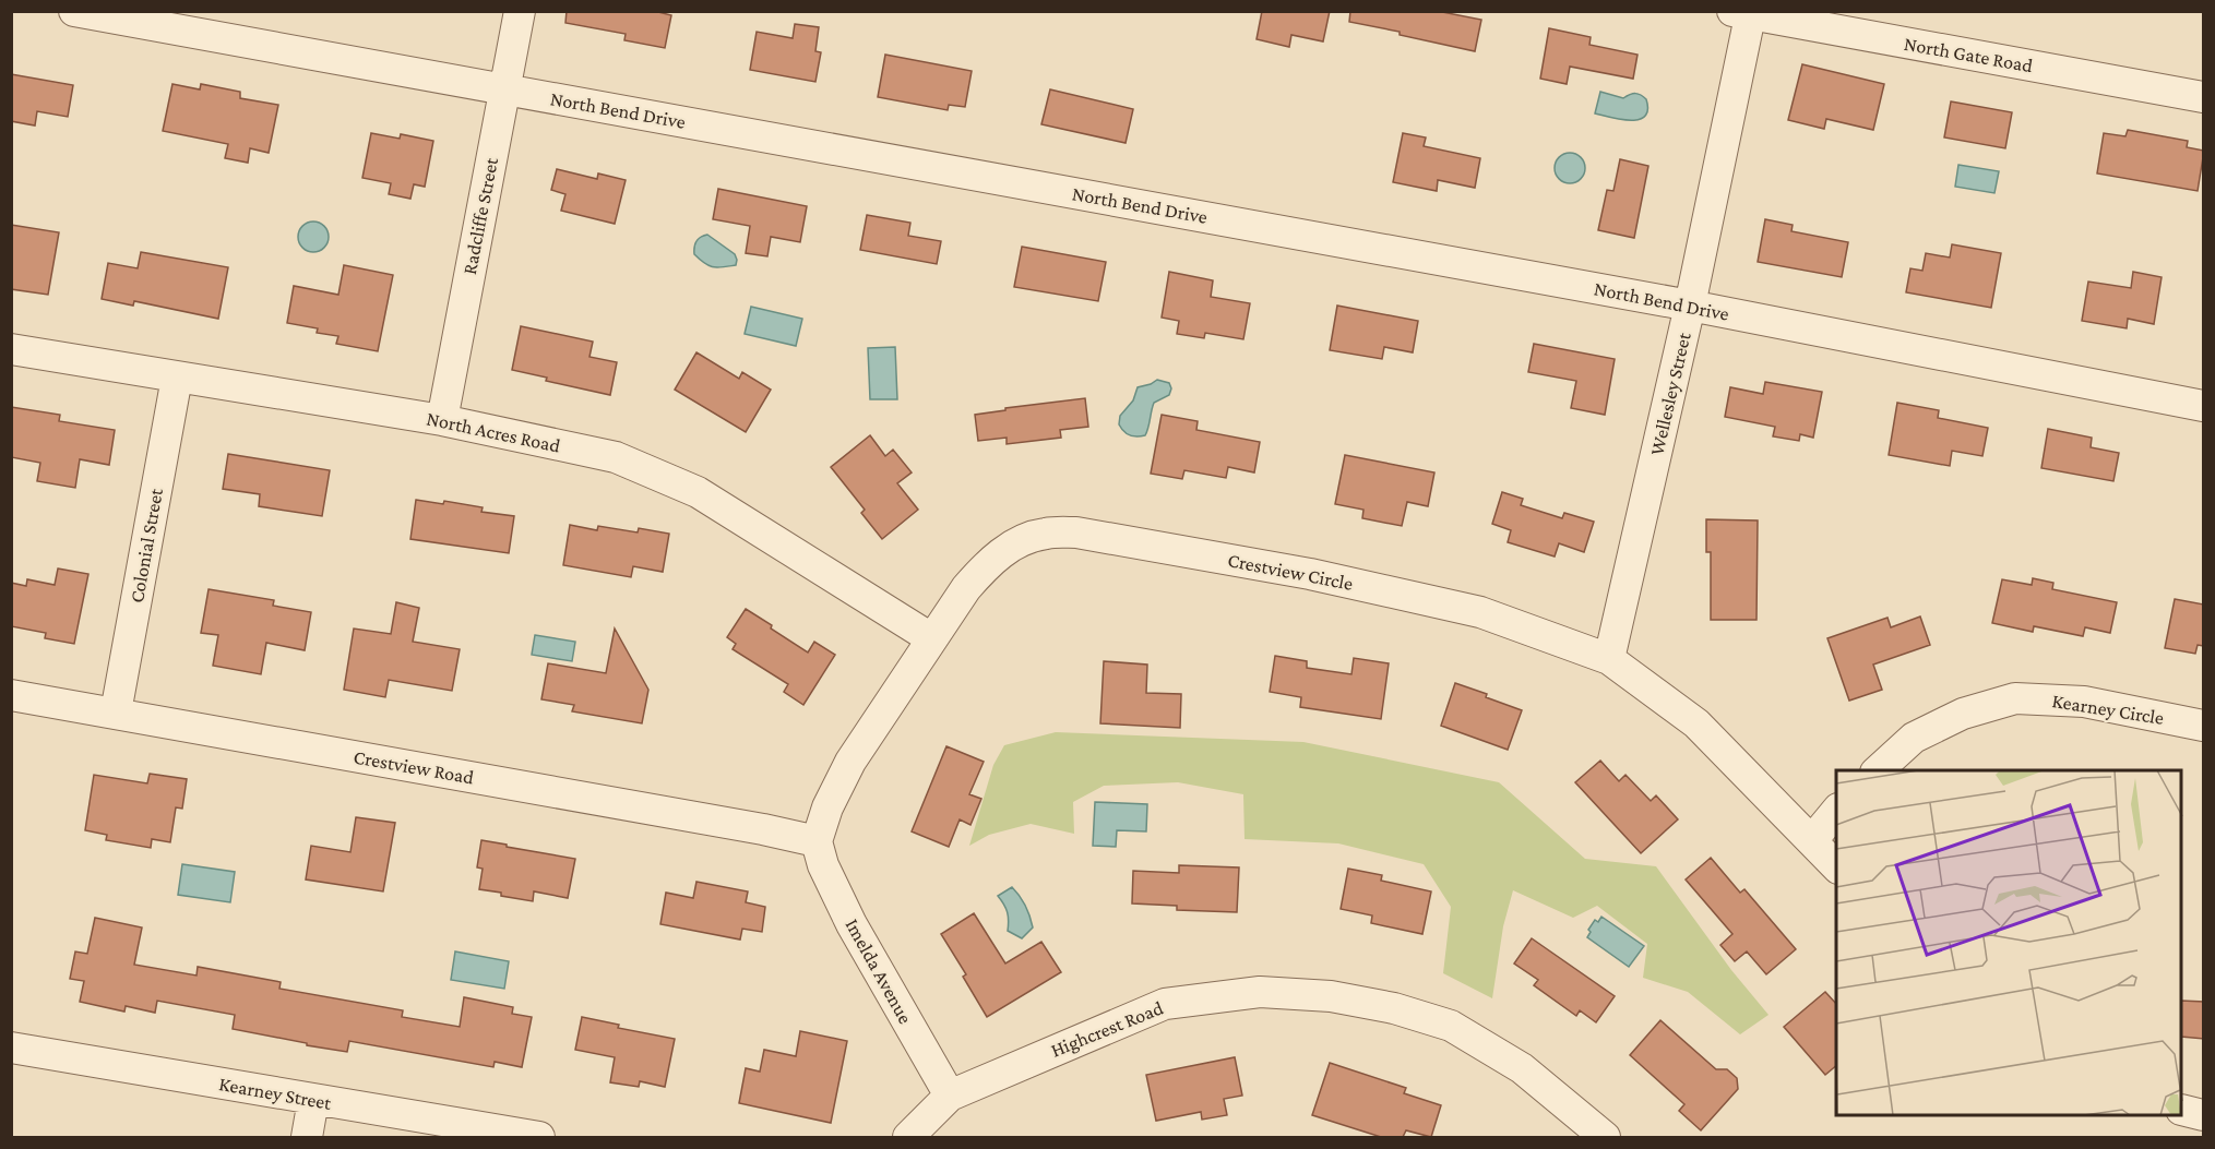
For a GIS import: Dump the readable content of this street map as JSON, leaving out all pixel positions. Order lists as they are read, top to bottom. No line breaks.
{"streets":{"street":["North Gate Road","North Bend Drive","Radcliffe Street","Wellesley Street","North Acres Road","Colonial Street","Crestview Circle","Kearney Circle","Crestview Road","Imelda Avenue","Highcrest Road","Kearney Street"]},"crossings":[["North Gate Road","Wellesley Street"],["North Bend Drive","Radcliffe Street"],["North Bend Drive","Wellesley Street"],["Radcliffe Street","North Acres Road"],["Wellesley Street","Crestview Circle"],["North Acres Road","Colonial Street"],["North Acres Road","Crestview Circle"],["Colonial Street","Crestview Road"],["Crestview Circle","Crestview Road"],["Crestview Circle","Imelda Avenue"],["Crestview Road","Imelda Avenue"],["Imelda Avenue","Highcrest Road"]]}
